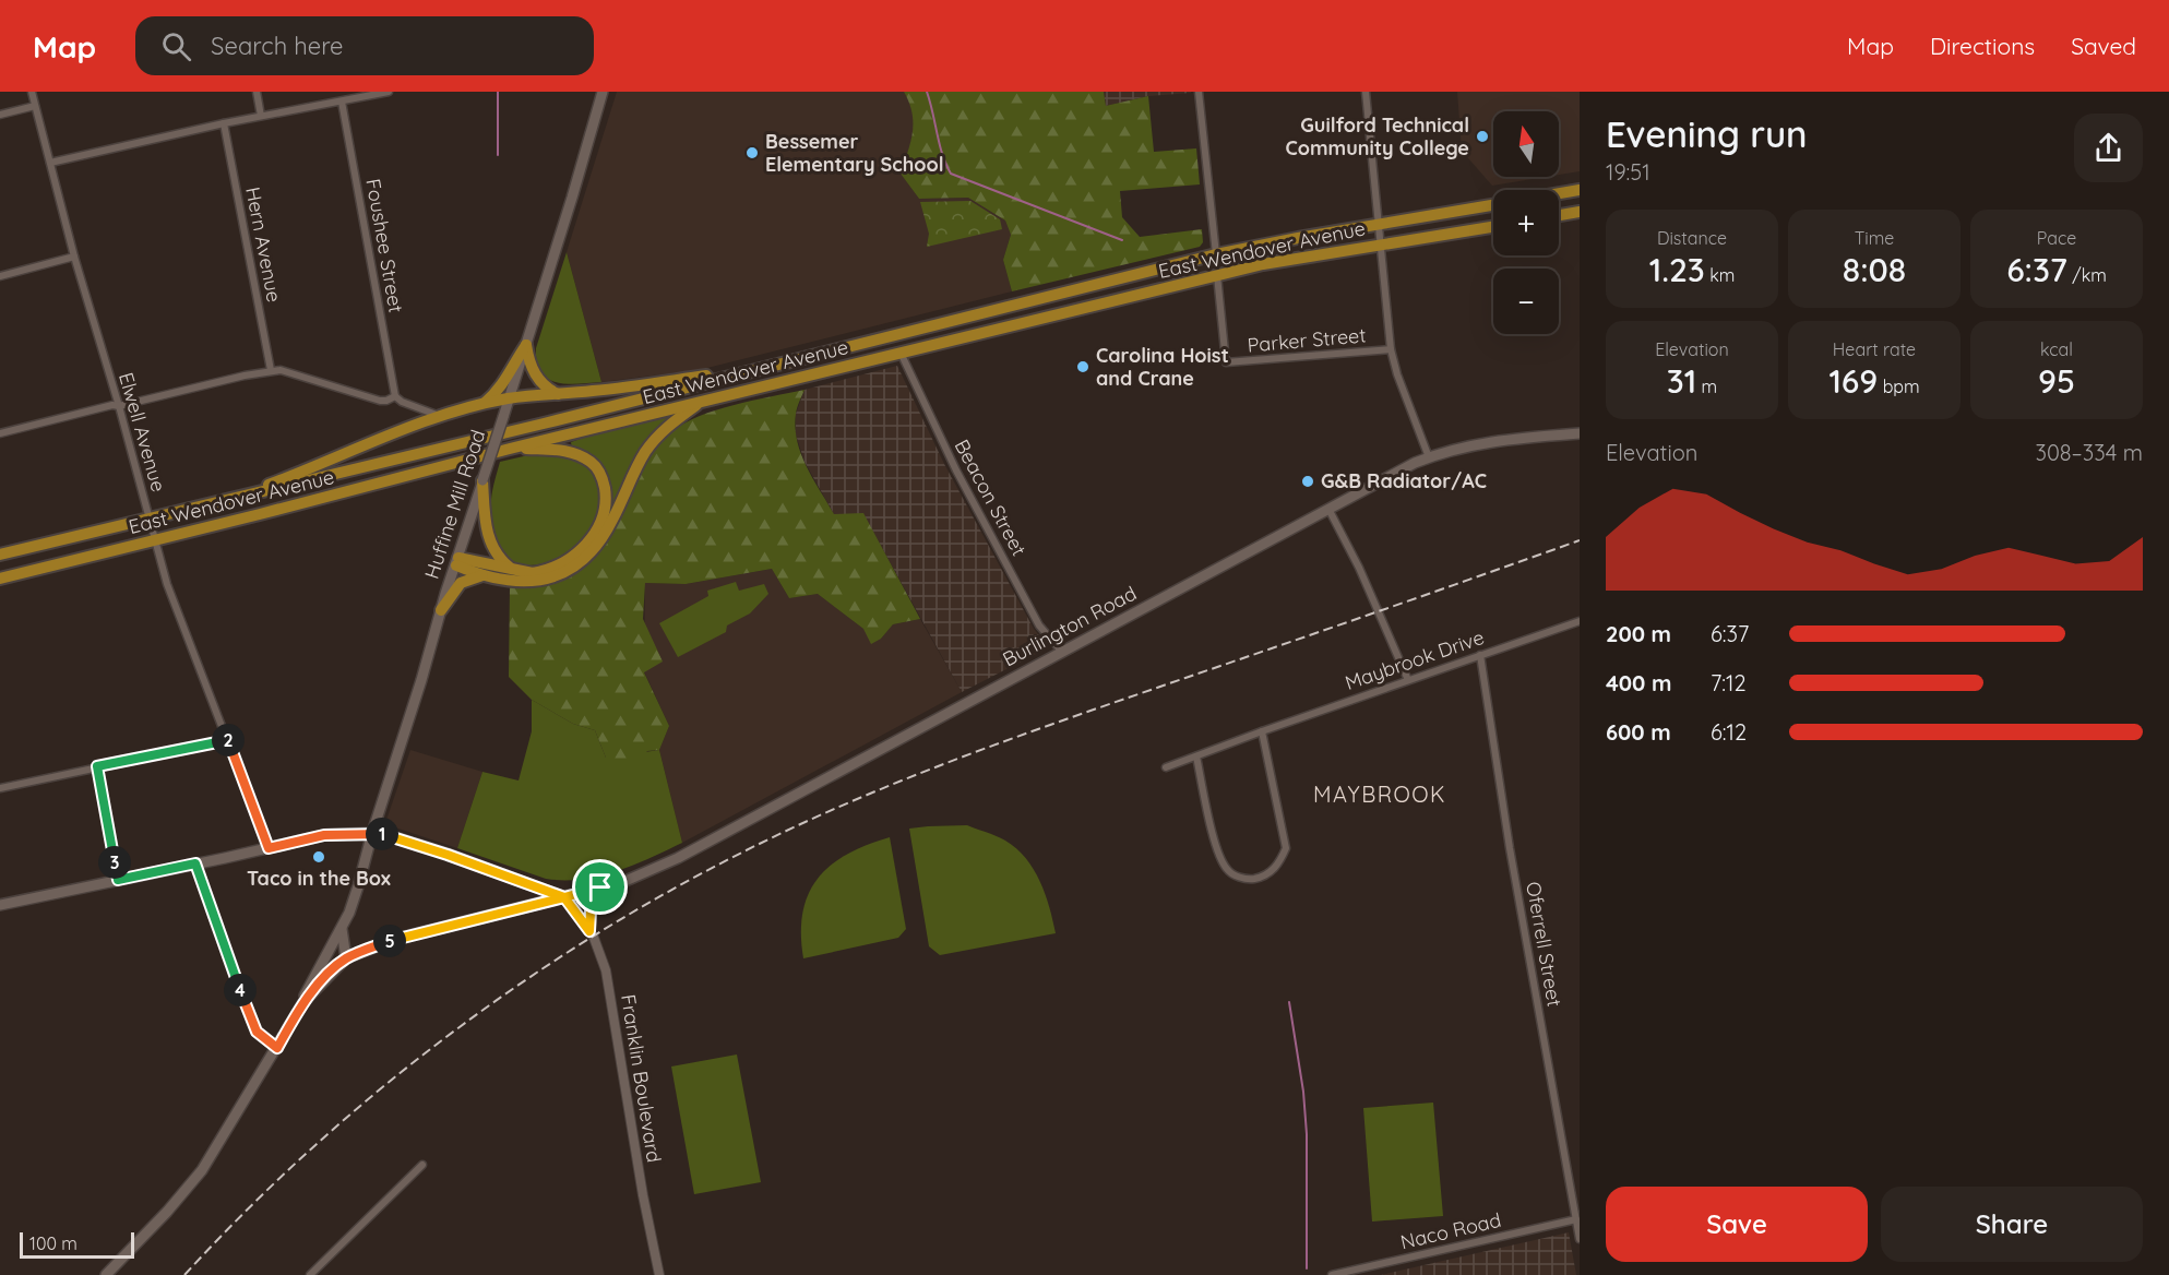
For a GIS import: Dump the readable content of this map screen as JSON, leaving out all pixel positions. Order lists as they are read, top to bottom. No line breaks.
{"streets":{"highway":["East Wendover Avenue"],"main road":["Huffine Mill Road","Burlington Road"],"street":["Hern Avenue","Foushee Street","Parker Street","Elwell Avenue","Beacon Street","Maybrook Drive","Oferrell Street","Franklin Boulevard","Naco Road"]},"crossings":[["East Wendover Avenue","Parker Street"],["East Wendover Avenue","Elwell Avenue"],["East Wendover Avenue","Beacon Street"],["Beacon Street","Burlington Road"],["Burlington Road","Franklin Boulevard"],["Maybrook Drive","Oferrell Street"],["Oferrell Street","Naco Road"]],"districts":["MAYBROOK"],"places":["Guilford Technical Community College","Bessemer Elementary School","Carolina Hoist and Crane","G&B Radiator/AC","Taco in the Box"],"scale_bar":"100 m","north":"top","page":{"header":"Map","search":"Search here","nav":["Map","Directions","Saved"],"heading":["Evening run","19:51"],"map_buttons":["+","−"],"stats":[["Distance","1.23 km"],["Time","8:08"],["Pace","6:37 /km"],["Elevation","31 m"],["Heart rate","169 bpm"],["kcal","95"]],"chart":["Elevation","308–334 m"],"list":[{"name":"200 m","note":"6:37"},{"name":"400 m","note":"7:12"},{"name":"600 m","note":"6:12"}],"pins":["2","1","3","5","4"],"buttons":["Save","Share"],"scale":"100 m"}}
